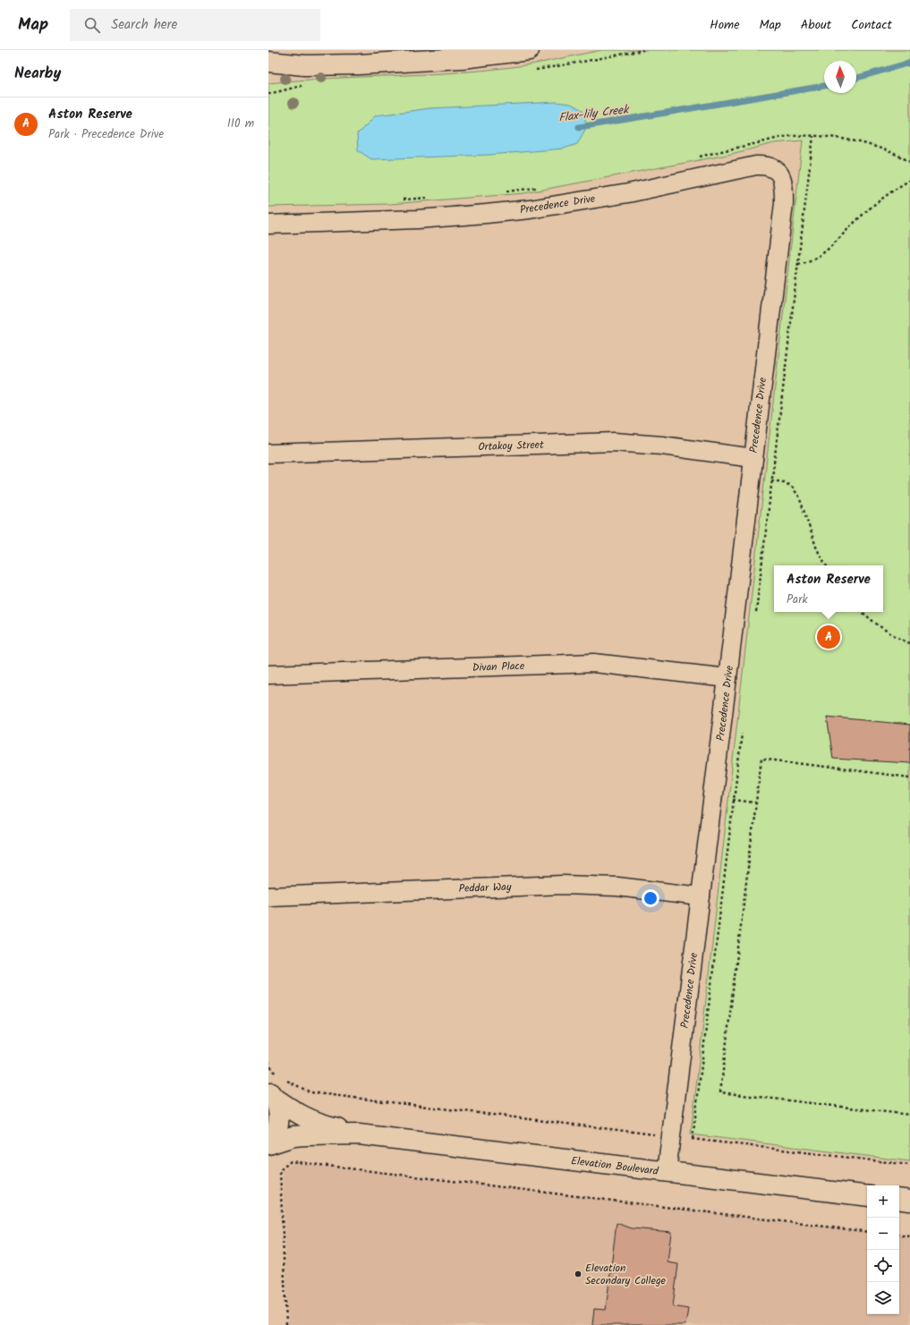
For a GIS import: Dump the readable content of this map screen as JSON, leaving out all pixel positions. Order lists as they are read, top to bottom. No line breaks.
{"streets":{"street":["Precedence Drive","Ortakoy Street","Divan Place","Peddar Way","Elevation Boulevard"]},"crossings":[["Precedence Drive","Ortakoy Street"],["Precedence Drive","Divan Place"],["Precedence Drive","Peddar Way"],["Precedence Drive","Elevation Boulevard"]],"water":["Flax-lily Creek"],"places":["Elevation Secondary College"],"north":"top","page":{"header":"Map","search":"Search here","nav":["Home","Map","About","Contact"],"heading":"Nearby","list":[{"mark":"A","name":"Aston Reserve","note":"Park · Precedence Drive","value":"110 m"}],"popup":["Aston Reserve","Park"],"pins":"A","map_buttons":["+","−"]}}
